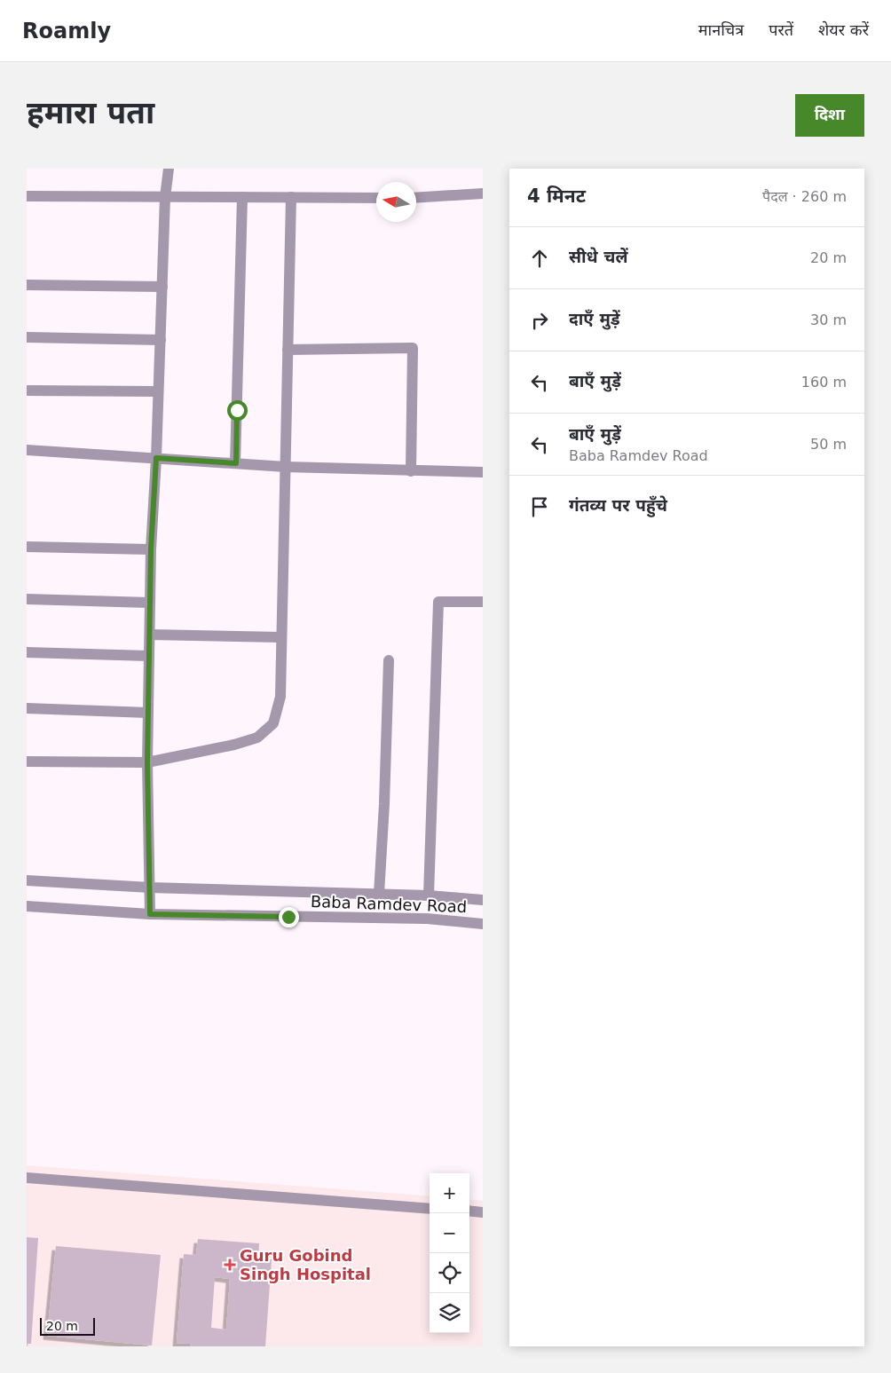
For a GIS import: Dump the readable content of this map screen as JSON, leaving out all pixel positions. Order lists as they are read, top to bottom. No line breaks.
{"streets":{"street":["Baba Ramdev Road"]},"places":{"health":["Guru Gobind Singh Hospital"]},"scale_bar":"20 m","north":"left","page":{"header":"Roamly","nav":["मानचित्र","परतें","शेयर करें"],"buttons":"दिशा","title":"हमारा पता","heading":["4 मिनट","पैदल · 260 m"],"list":[["सीधे चलें","20 m"],["दाएँ मुड़ें","30 m"],["बाएँ मुड़ें","160 m"],["बाएँ मुड़ें","Baba Ramdev Road","50 m"],"गंतव्य पर पहुँचे"],"map_buttons":["+","−"],"scale":"20 m"}}
